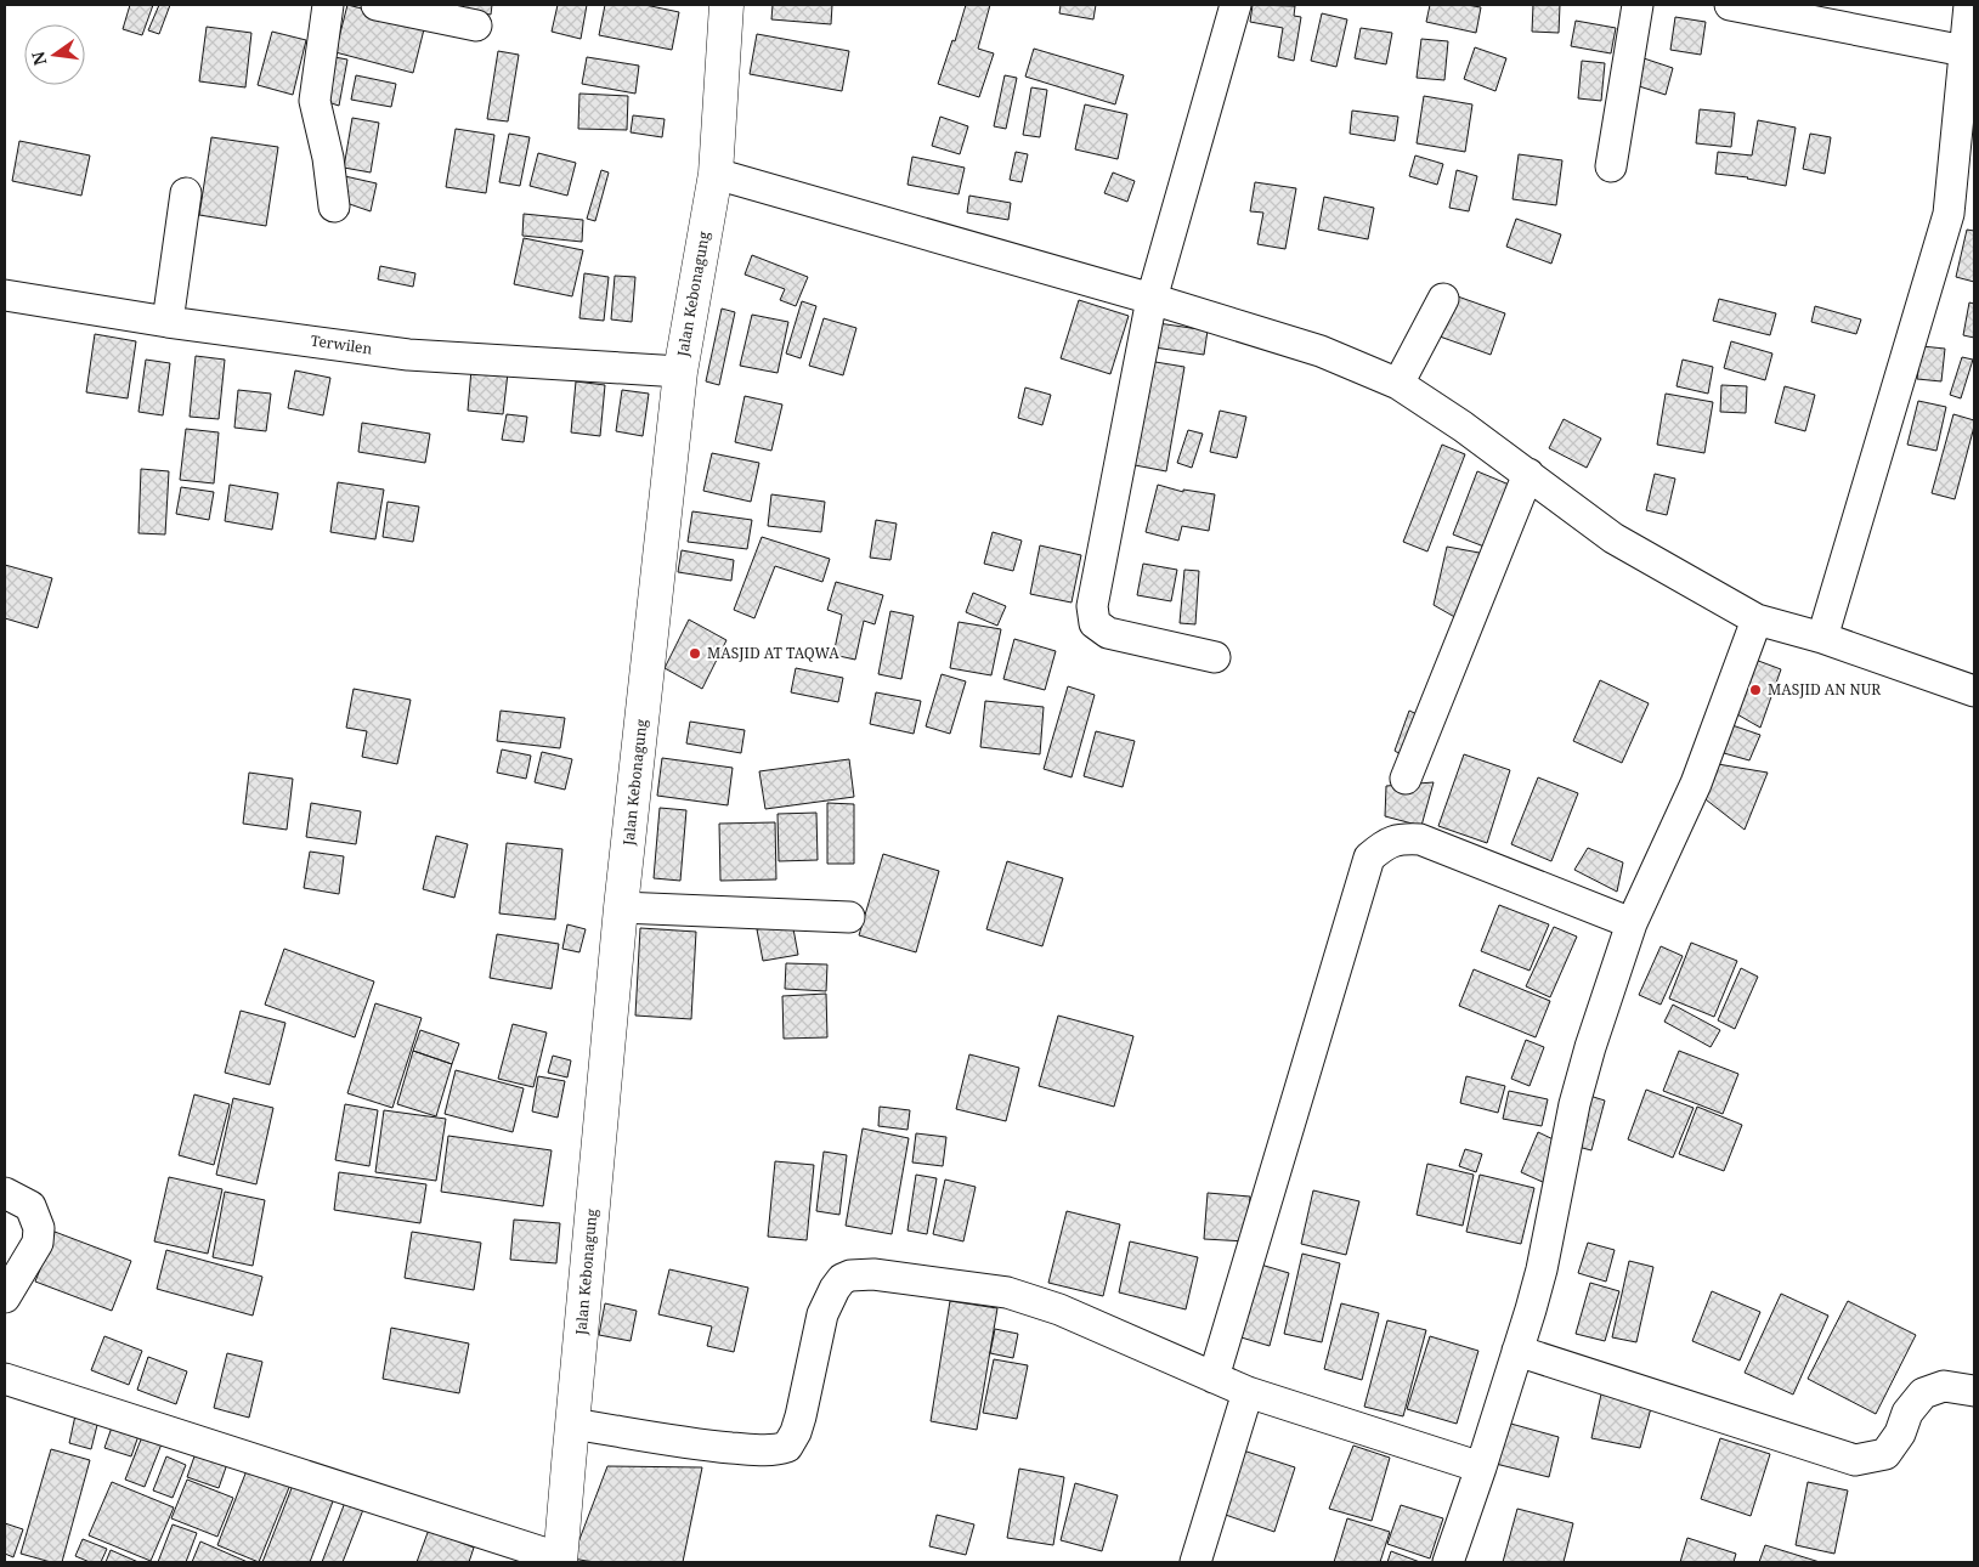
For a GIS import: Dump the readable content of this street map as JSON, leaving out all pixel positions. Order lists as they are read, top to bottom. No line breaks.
{"streets":{"main road":["Jalan Kebonagung"],"street":["Terwilen"]},"crossings":[["Jalan Kebonagung","Terwilen"]],"places":["MASJID AT TAQWA","MASJID AN NUR"],"north":"left"}
